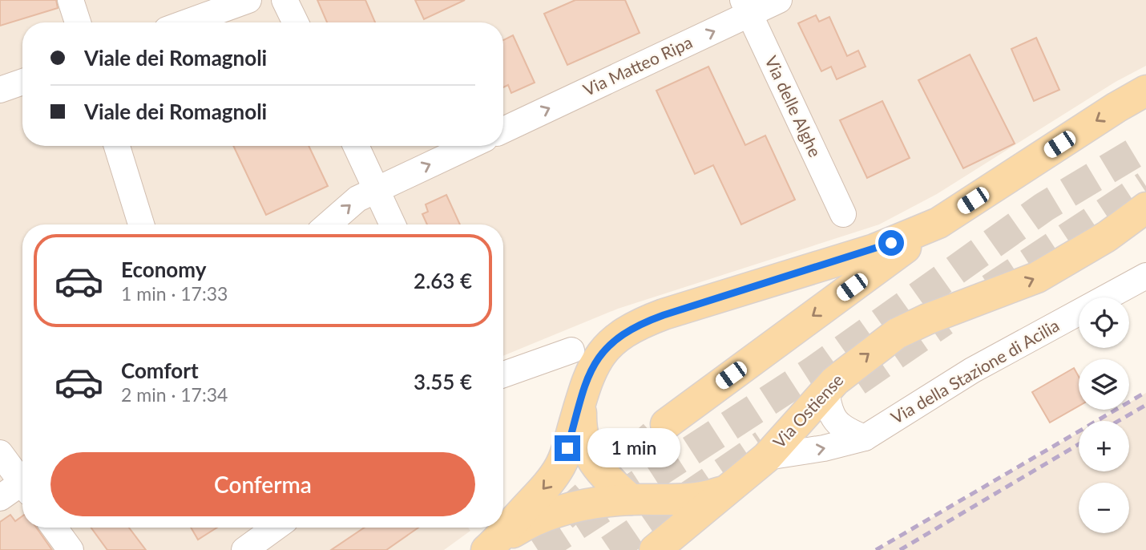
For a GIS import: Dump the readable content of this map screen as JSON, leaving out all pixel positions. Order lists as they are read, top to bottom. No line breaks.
{"streets":{"main road":["Via Ostiense"],"street":["Via Matteo Ripa","Via delle Alghe","Via della Stazione di Acilia"]},"crossings":[["Via Matteo Ripa","Via delle Alghe"],["Via della Stazione di Acilia","Via Ostiense"]],"one_way":["Via Matteo Ripa"],"page":{"banner":["Viale dei Romagnoli","Viale dei Romagnoli"],"list":[{"name":"Economy","note":"1 min · 17:33","value":"2.63 €"},{"name":"Comfort","note":"2 min · 17:34","value":"3.55 €"}],"map_buttons":["+","−"],"bubble":"1 min","buttons":"Conferma"}}
